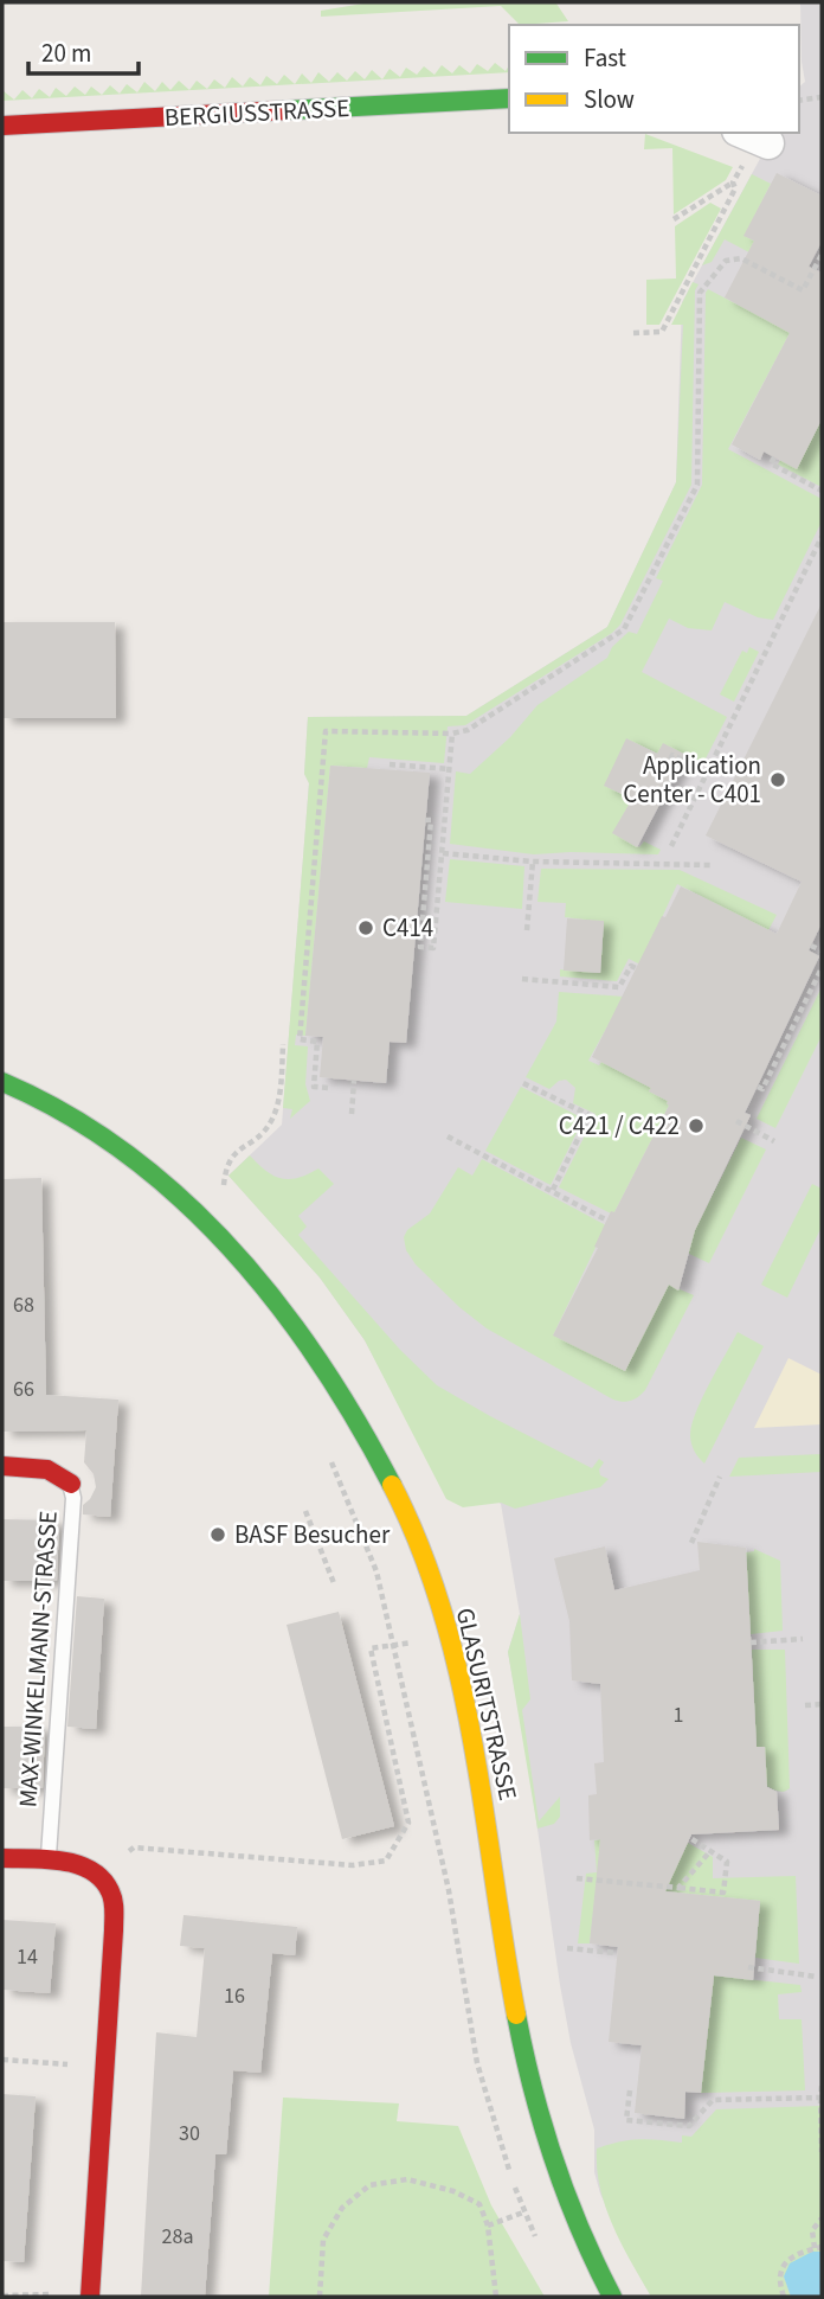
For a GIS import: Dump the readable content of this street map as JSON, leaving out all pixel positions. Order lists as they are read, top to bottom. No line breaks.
{"streets":{"main road":["BERGIUSSTRASSE","MAX-WINKELMANN-STRASSE","GLASURITSTRASSE"]},"places":["Application Center - C401","C414","C421 / C422","BASF Besucher"],"house_numbers":["68","66","1","14","16","30","28a"],"legend":["Fast","Slow"],"scale_bar":"20 m"}
